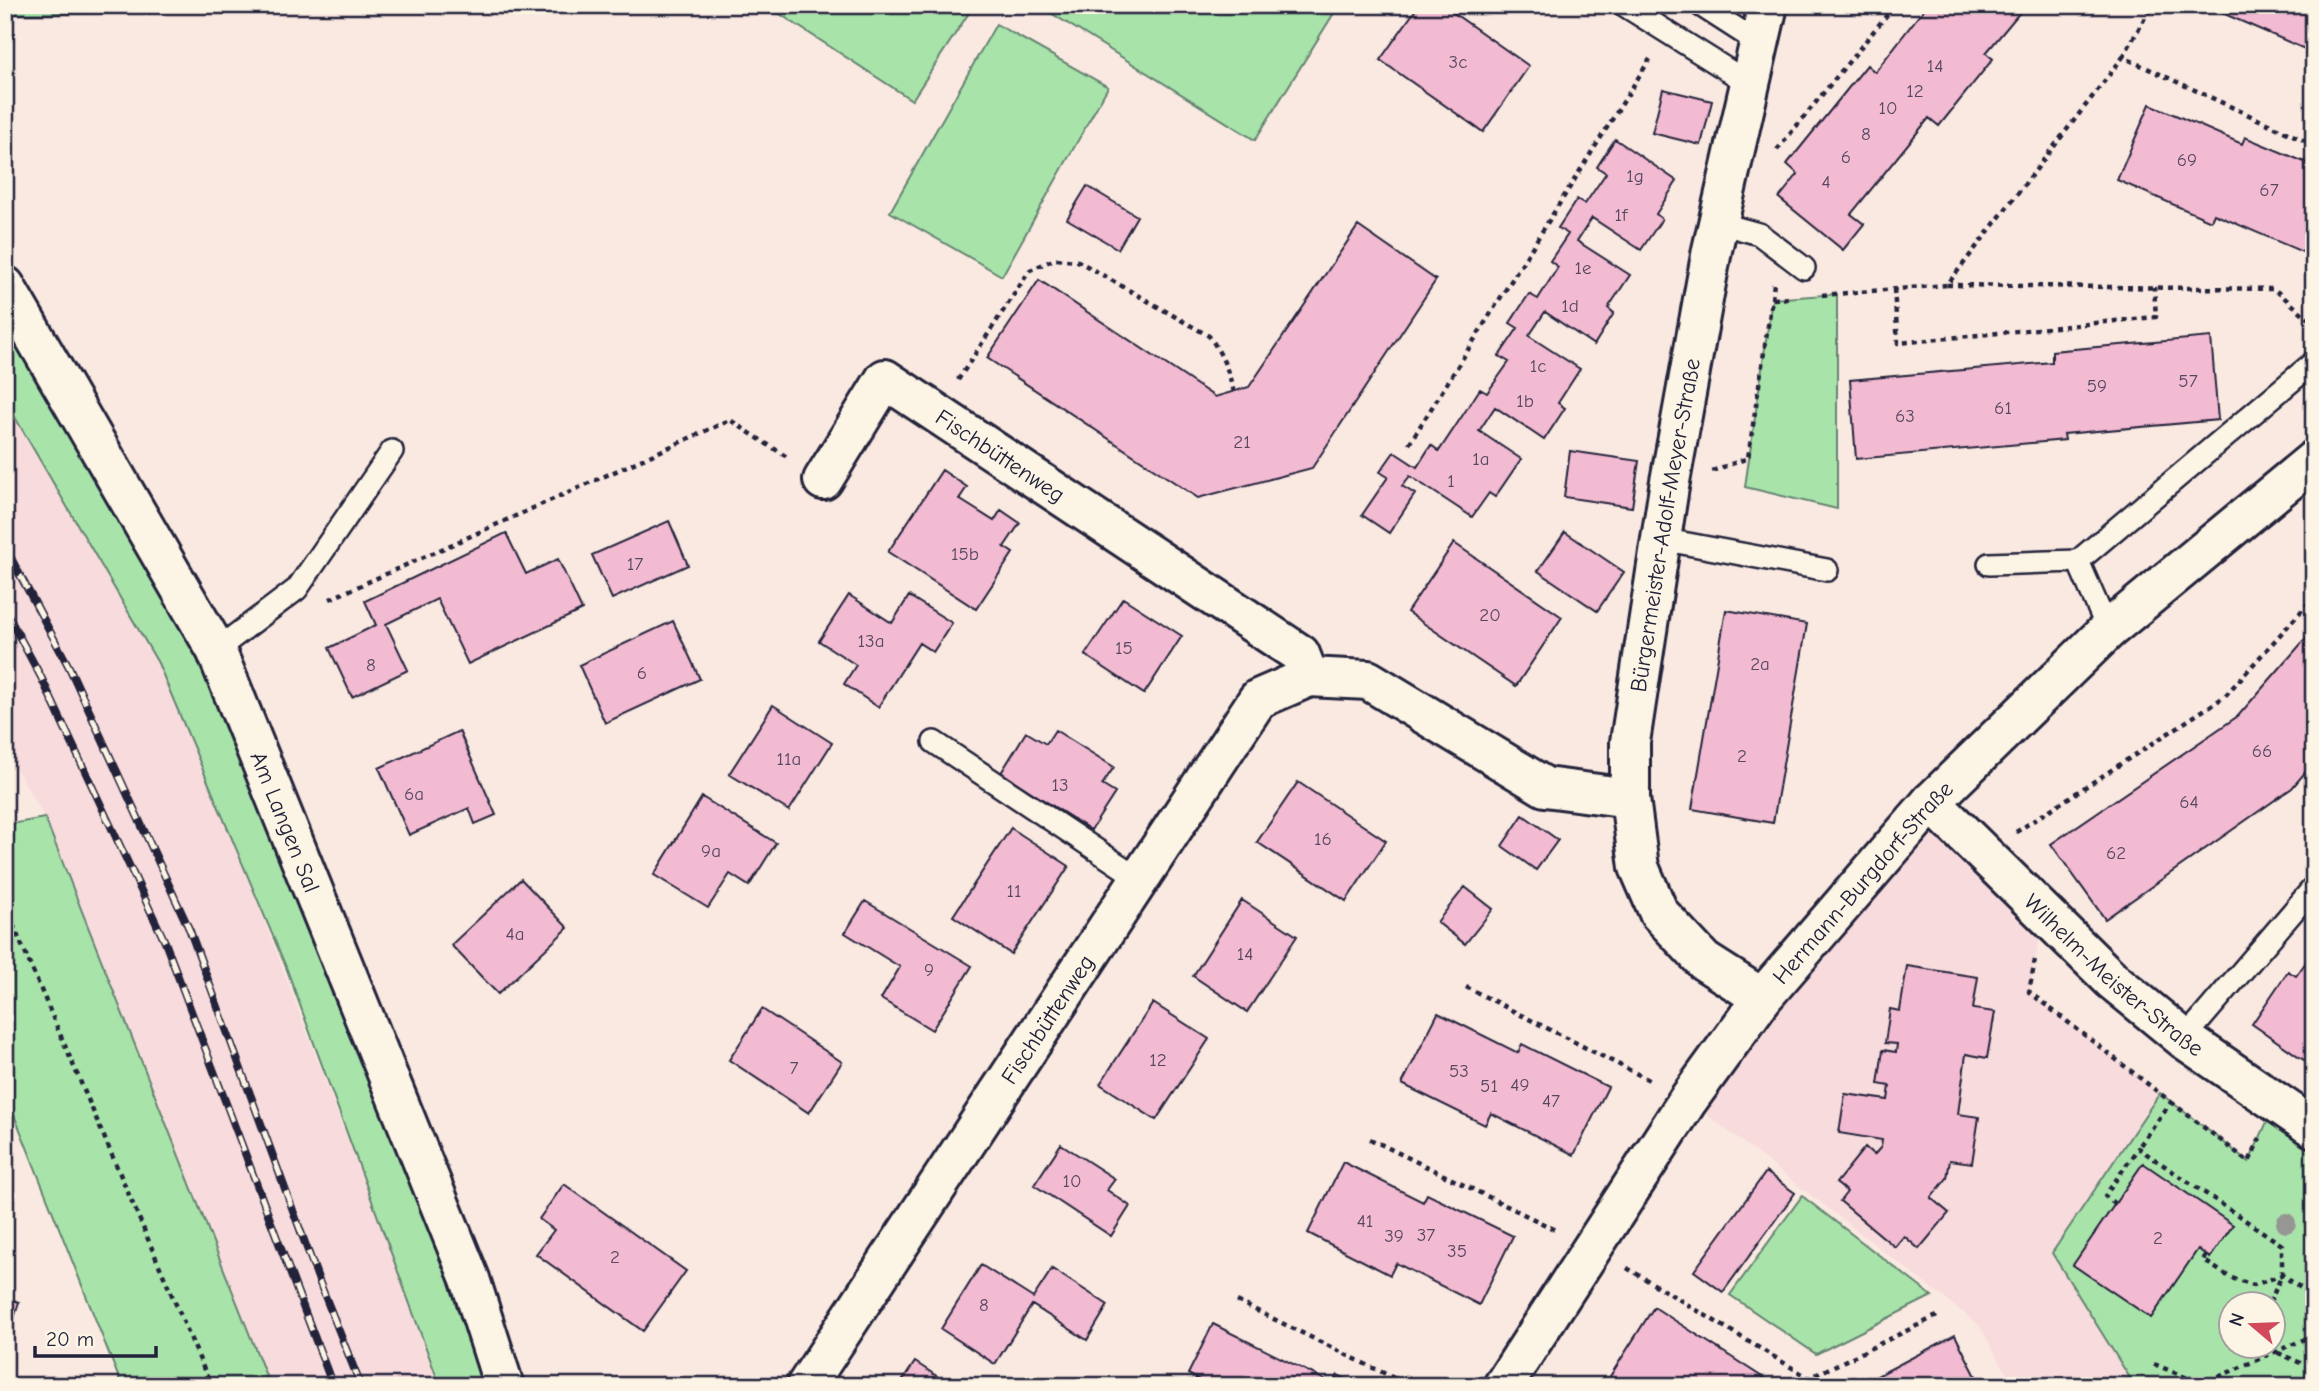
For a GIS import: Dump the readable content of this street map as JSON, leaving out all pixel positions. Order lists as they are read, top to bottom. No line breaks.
{"streets":{"street":["Fischbüttenweg","Bürgermeister-Adolf-Meyer-Straße","Am Langen Sal","Hermann-Burgdorf-Straße","Wilhelm-Meister-Straße"]},"crossings":[["Fischbüttenweg","Bürgermeister-Adolf-Meyer-Straße"],["Bürgermeister-Adolf-Meyer-Straße","Hermann-Burgdorf-Straße"],["Hermann-Burgdorf-Straße","Wilhelm-Meister-Straße"]],"house_numbers":["3c","14","12","10","8","6","69","1g","4","67","1f","1e","1d","1c","57","59","1b","61","63","21","1a","1","15b","17","20","13a","15","2a","8","6","66","2","11a","13","6a","64","16","9a","62","11","4a","14","9","12","7","53","49","51","47","10","41","37","39","2","35","2","8"],"scale_bar":"20 m","north":"left"}
